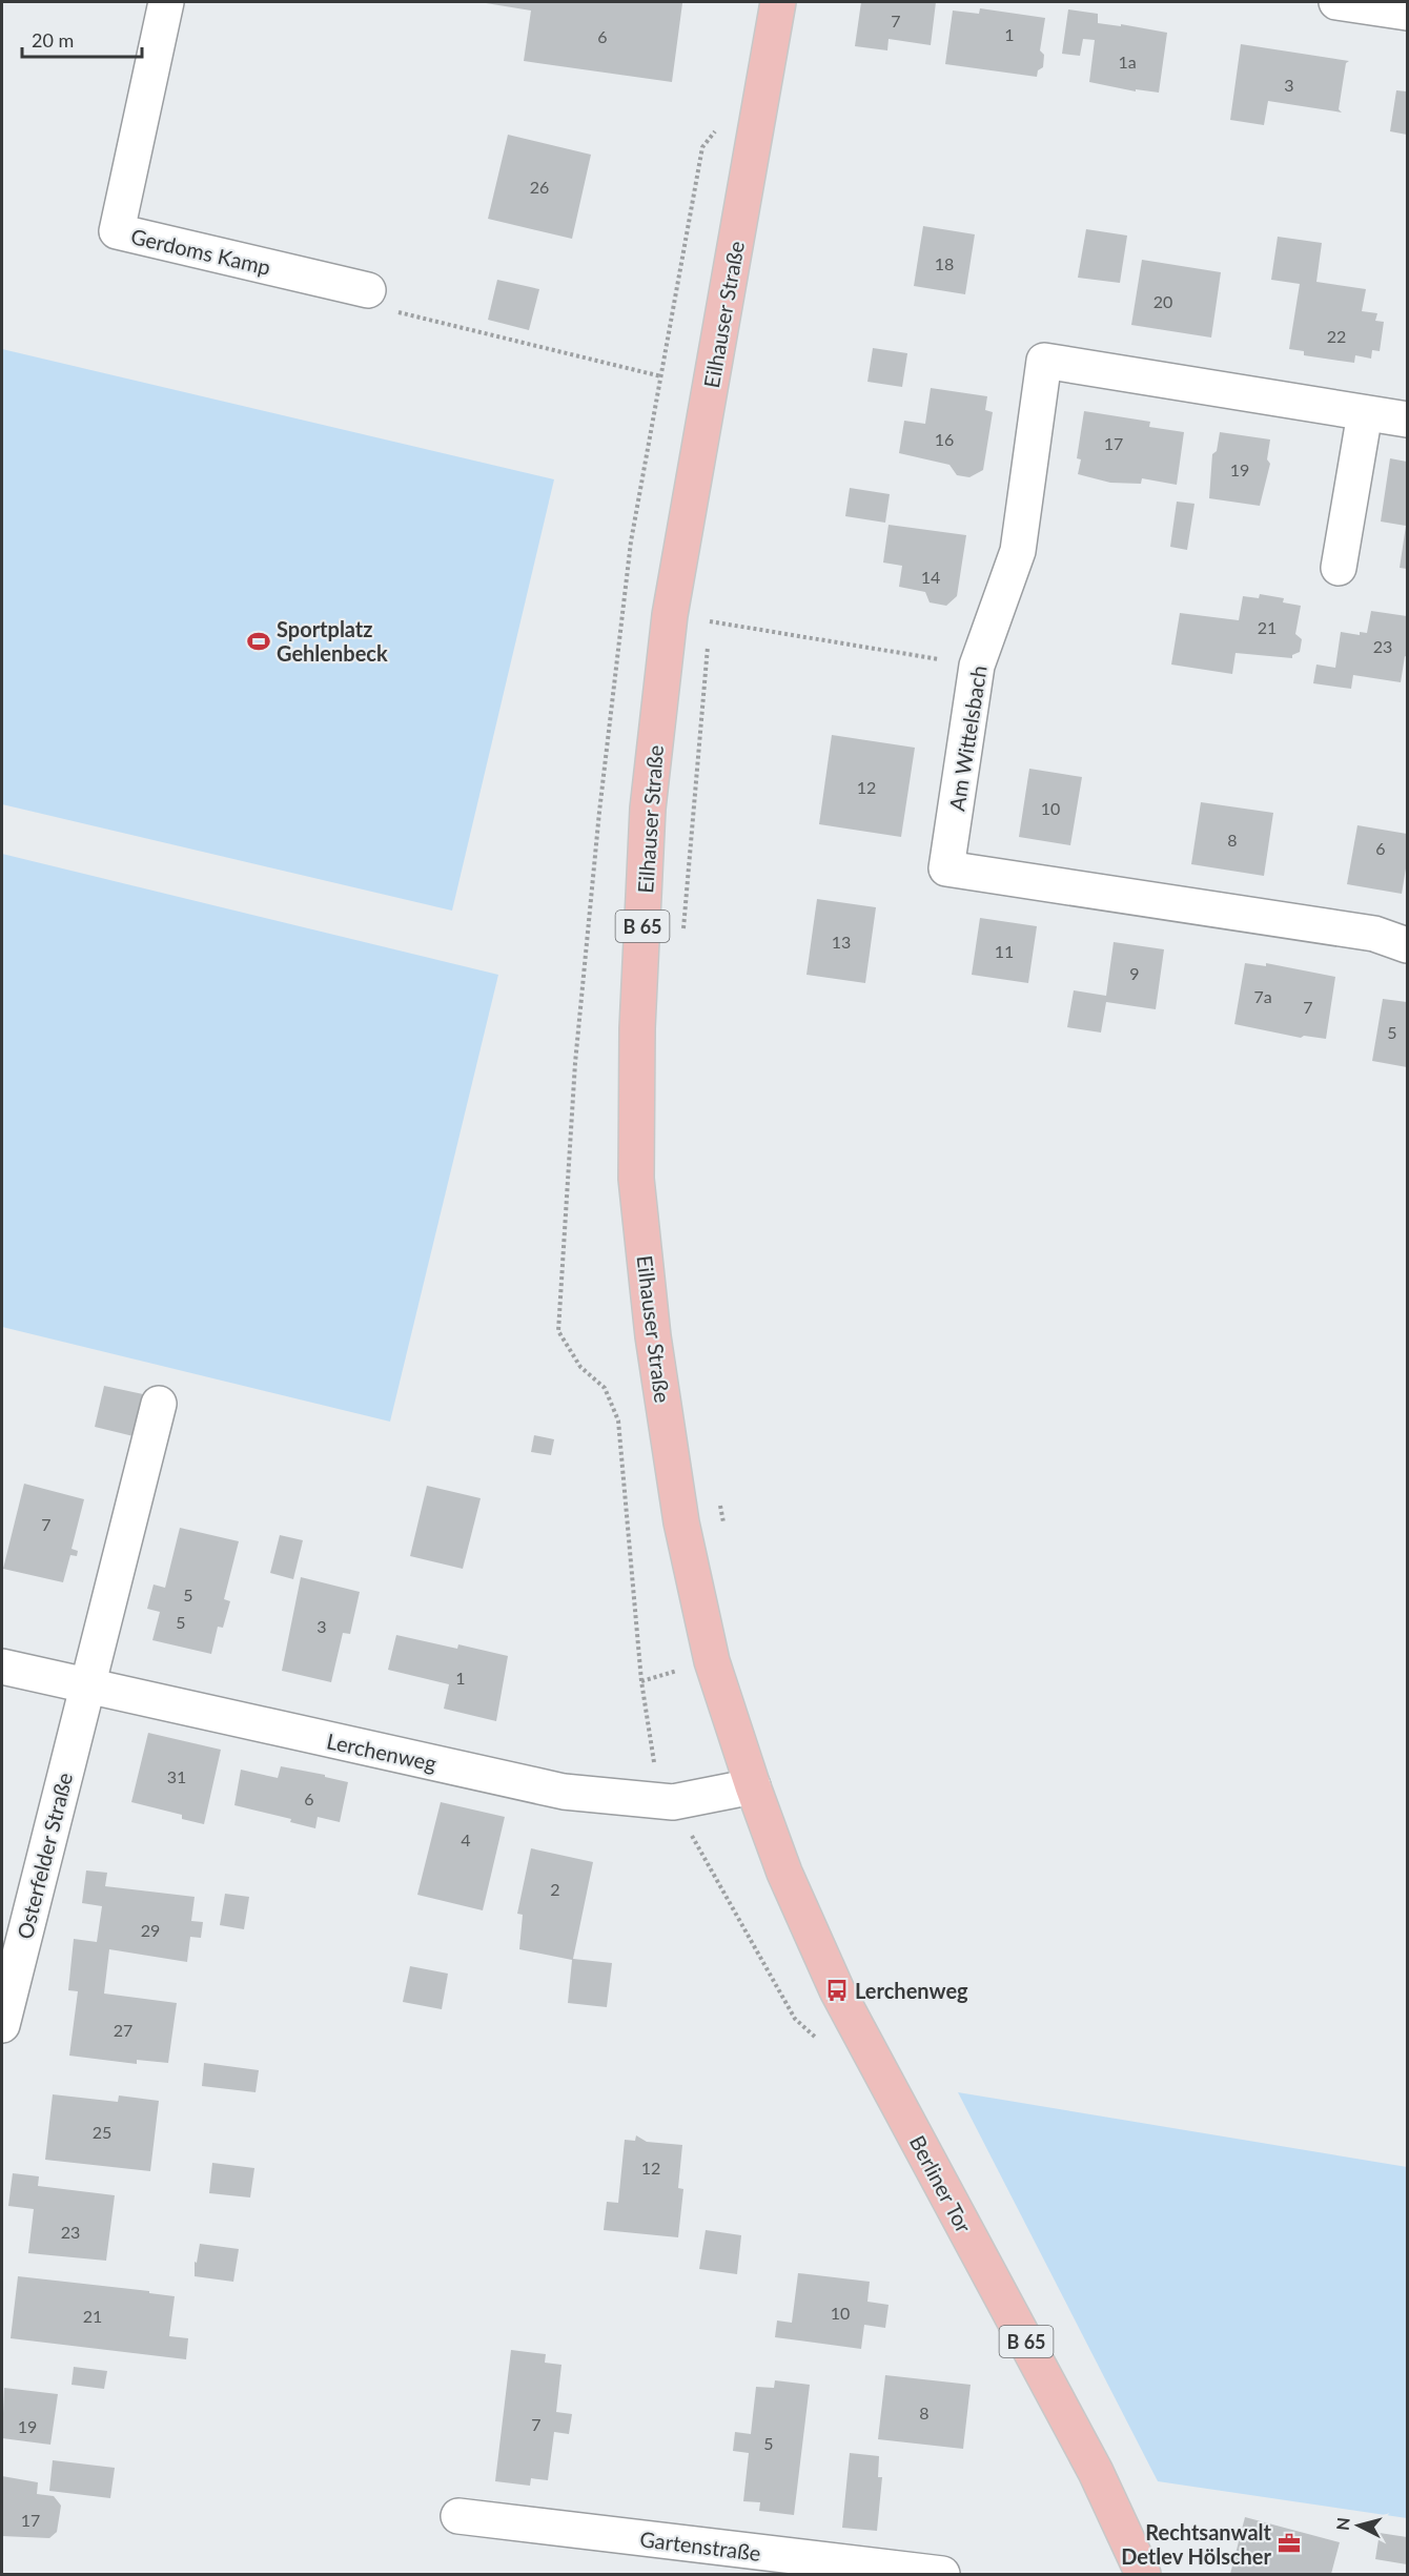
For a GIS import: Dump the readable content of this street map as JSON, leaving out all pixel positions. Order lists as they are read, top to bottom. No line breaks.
{"streets":{"main road":["Eilhauser Straße","B 65","Berliner Tor"],"street":["Gerdoms Kamp","Am Wittelsbach","Lerchenweg","Osterfelder Straße","Gartenstraße"]},"crossings":[["Eilhauser Straße","Lerchenweg"],["Eilhauser Straße","Berliner Tor"],["Lerchenweg","Osterfelder Straße"],["Lerchenweg","Berliner Tor"]],"places":{"sports":["Sportplatz Gehlenbeck"],"bus stop":["Lerchenweg"],"office":["Rechtsanwalt Detlev Hölscher"]},"house_numbers":["7","1","6","1a","3","26","18","20","22","16","17","19","14","21","23","12","10","8","6","13","11","9","7a","7","5","7","5","5","3","1","31","6","4","2","29","27","25","12","23","10","21","8","7","19","5","17"],"scale_bar":"20 m","north":"left"}
